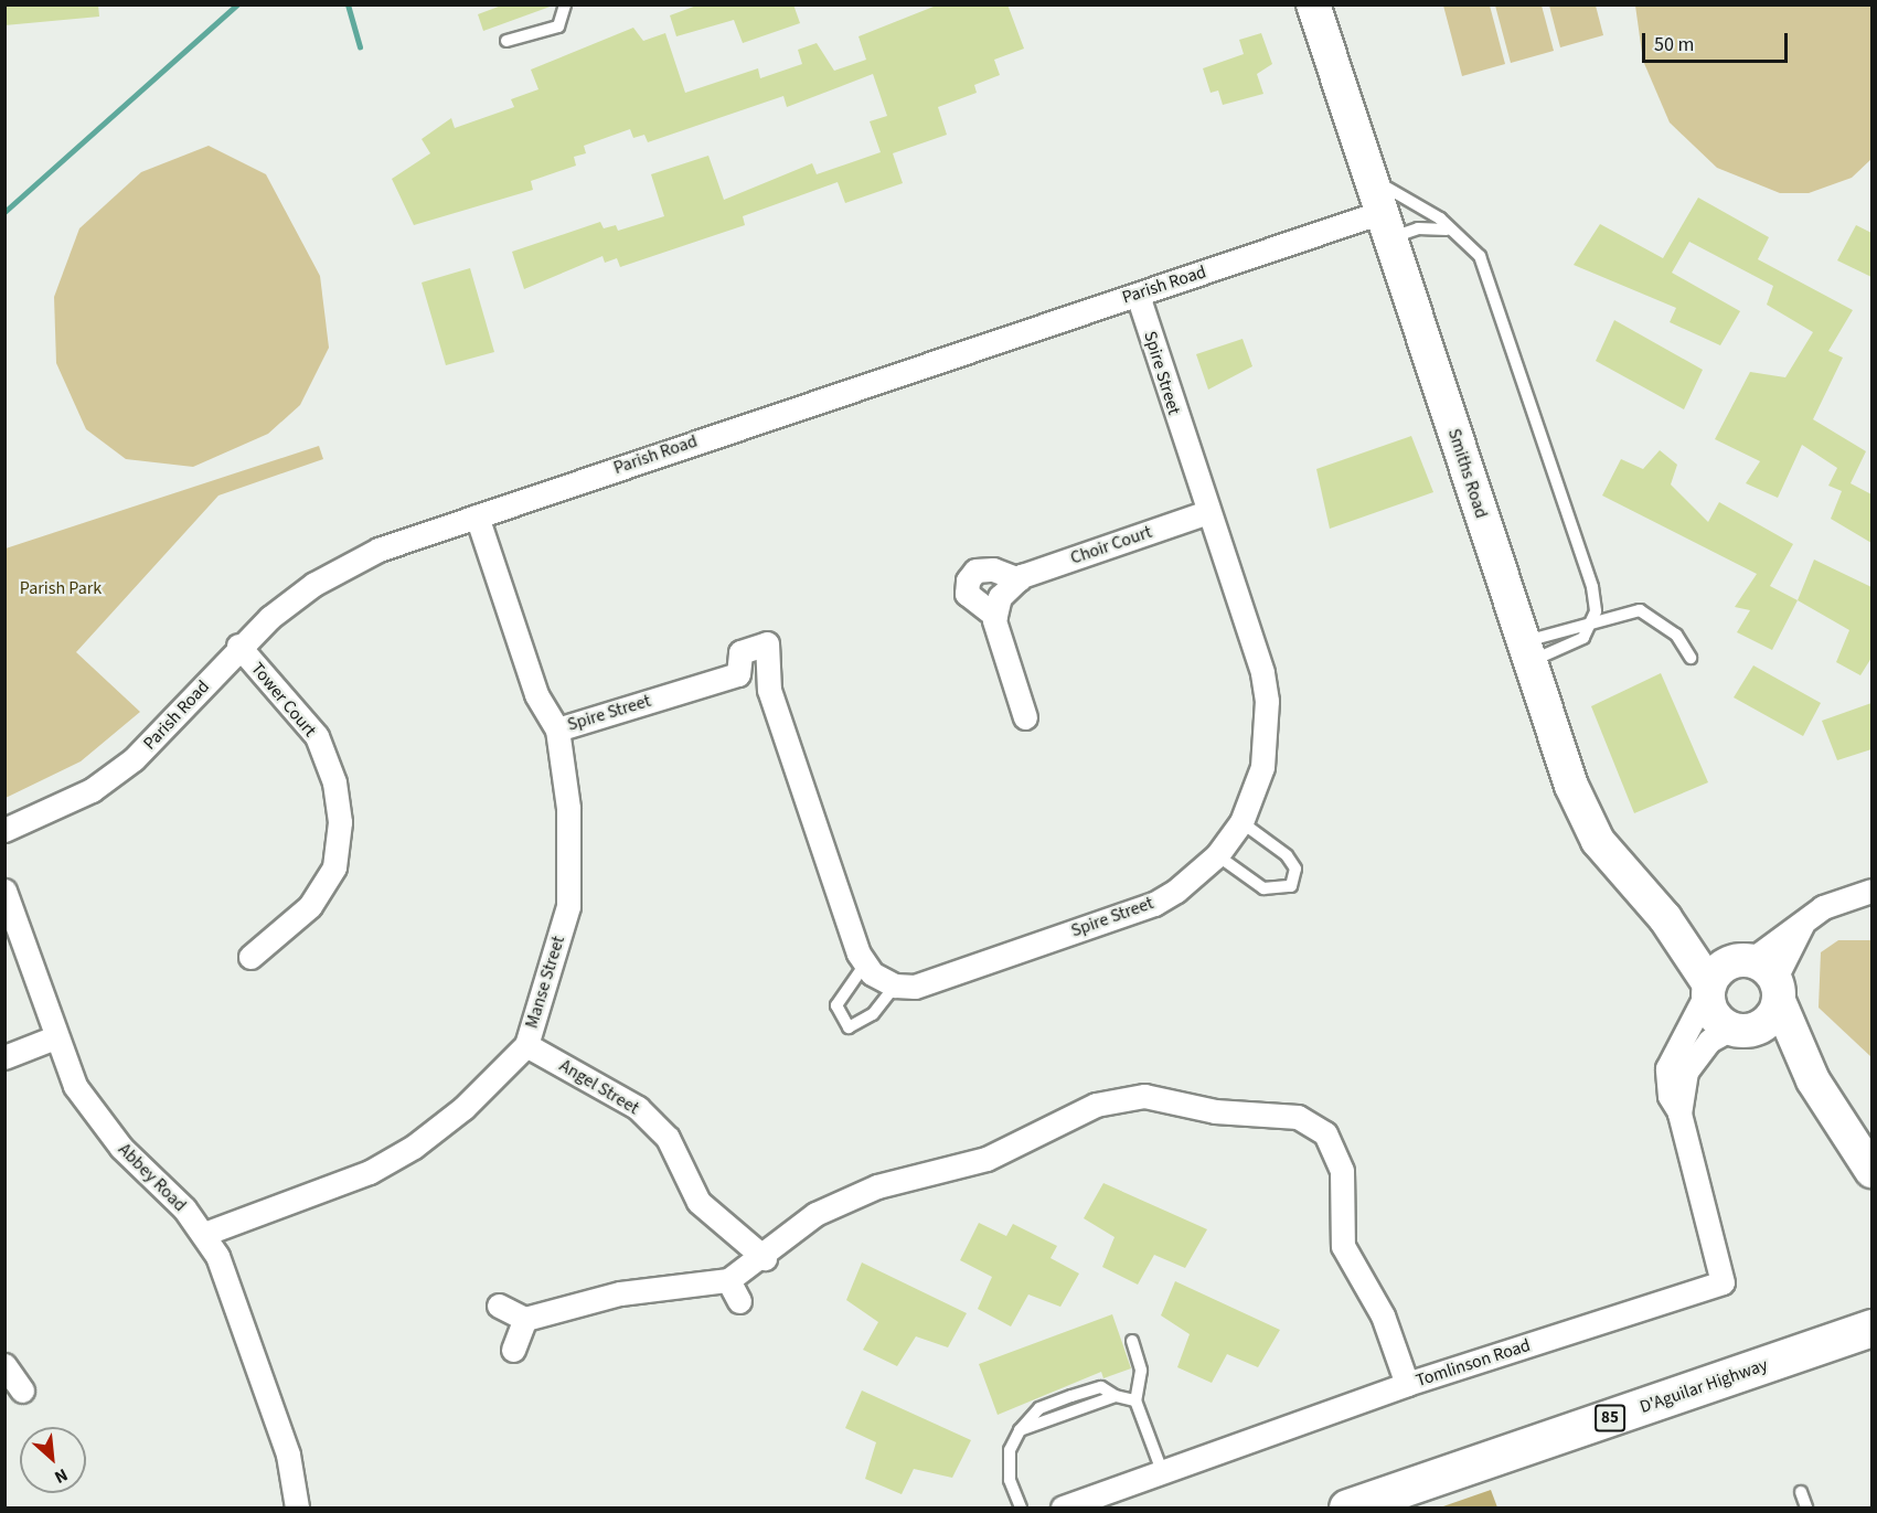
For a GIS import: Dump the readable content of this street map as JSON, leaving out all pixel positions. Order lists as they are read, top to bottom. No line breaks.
{"streets":{"highway":["D'Aguilar Highway","85"],"main road":["Smiths Road"],"street":["Parish Road","Spire Street","Choir Court","Tower Court","Manse Street","Angel Street","Abbey Road","Tomlinson Road"]},"crossings":[["Parish Road","Spire Street"],["Parish Road","Smiths Road"],["Parish Road","Tower Court"],["Parish Road","Manse Street"],["Spire Street","Choir Court"],["Spire Street","Manse Street"],["Smiths Road","Tomlinson Road"],["Manse Street","Angel Street"],["Manse Street","Abbey Road"]],"parks":["Parish Park"],"scale_bar":"50 m","north":"bottom right"}
